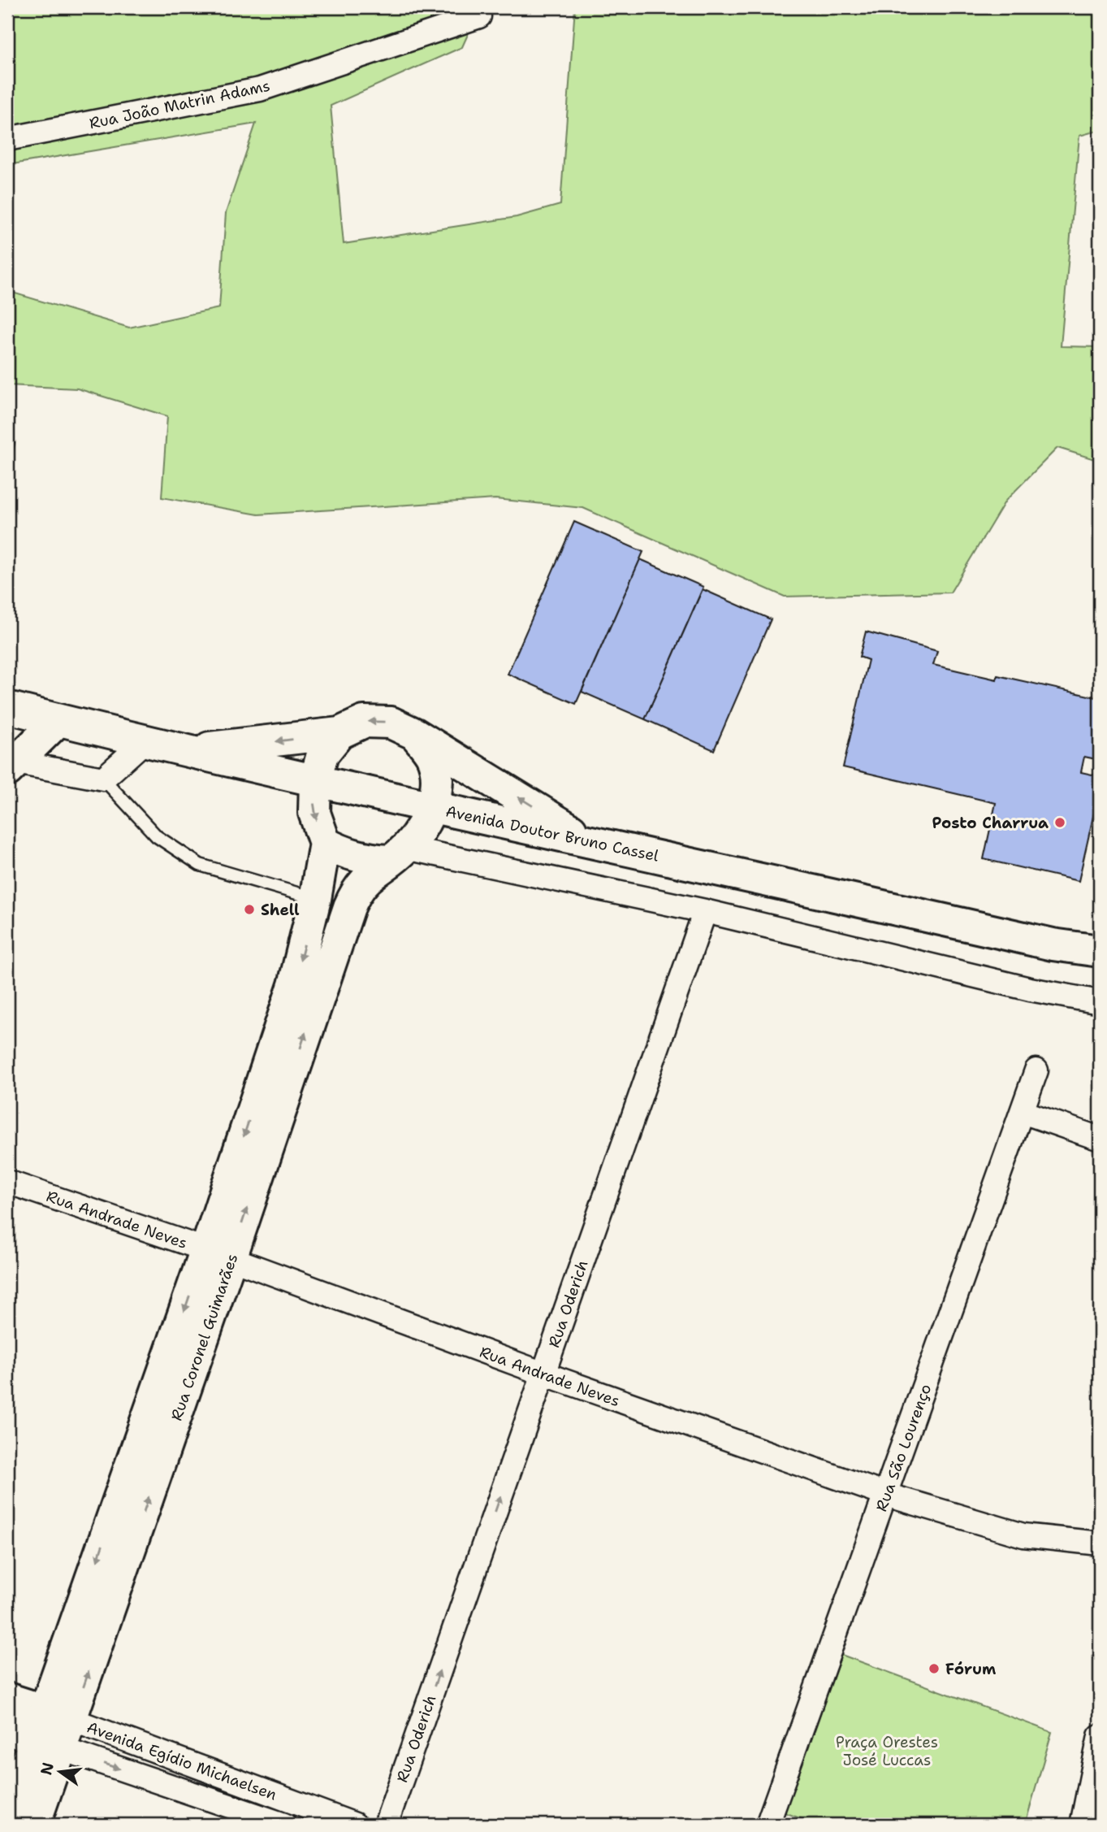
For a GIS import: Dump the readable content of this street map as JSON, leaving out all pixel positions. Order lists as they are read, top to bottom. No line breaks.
{"streets":{"main road":["Avenida Doutor Bruno Cassel","Rua Coronel Guimarães","Avenida Egídio Michaelsen"],"street":["Rua João Matrin Adams","Rua Andrade Neves","Rua Oderich","Rua São Lourenço"]},"crossings":[["Avenida Doutor Bruno Cassel","Rua Coronel Guimarães"],["Rua Andrade Neves","Rua Oderich"],["Rua Andrade Neves","Rua Coronel Guimarães"],["Rua Andrade Neves","Rua São Lourenço"],["Rua Coronel Guimarães","Avenida Egídio Michaelsen"]],"one_way":["Rua Oderich","Avenida Egídio Michaelsen"],"parks":["Praça Orestes José Luccas"],"places":["Posto Charrua","Shell","Fórum"],"north":"left"}
